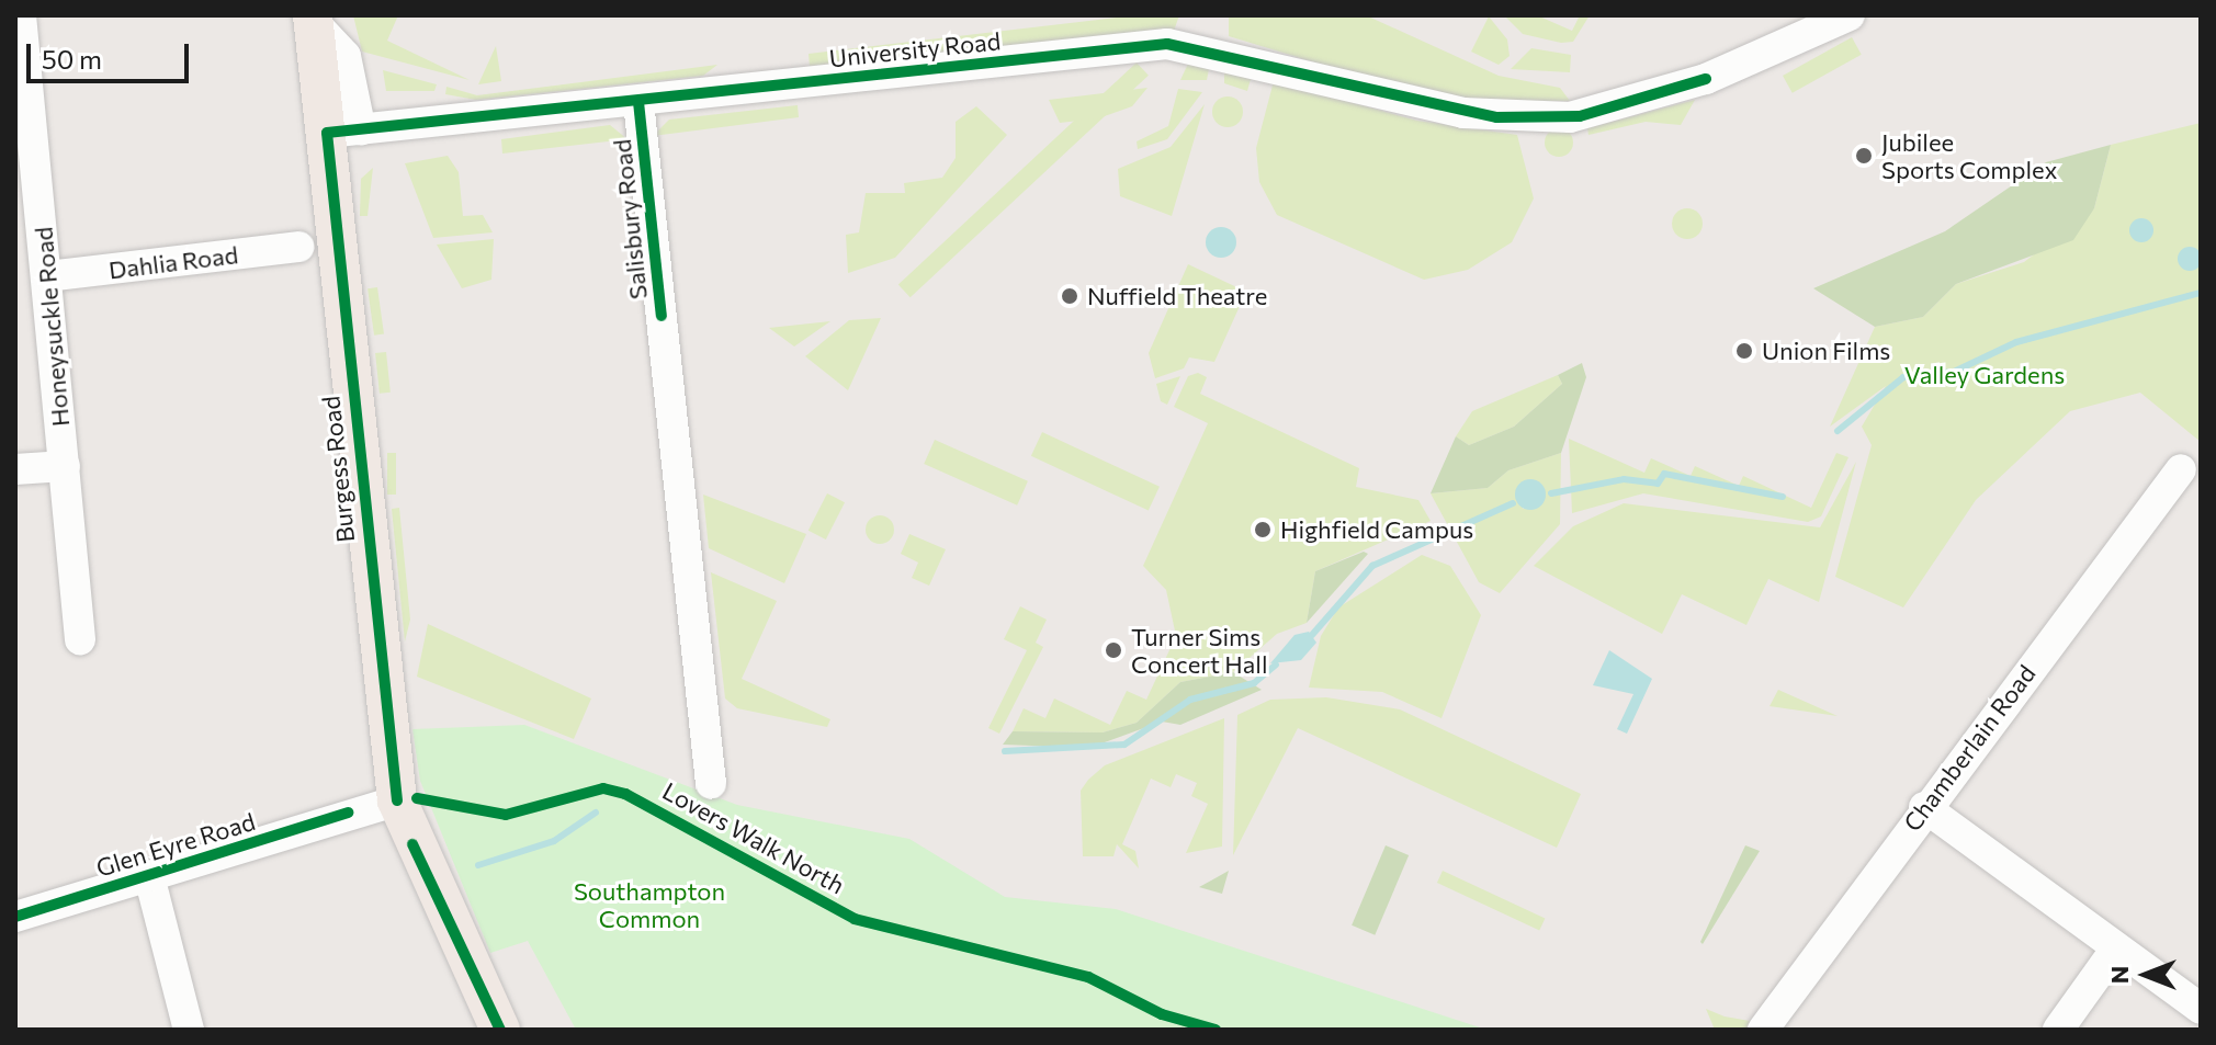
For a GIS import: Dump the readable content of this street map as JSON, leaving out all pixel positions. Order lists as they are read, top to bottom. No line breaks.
{"streets":{"main road":["Burgess Road"],"street":["University Road","Salisbury Road","Dahlia Road","Honeysuckle Road","Chamberlain Road","Glen Eyre Road"],"cycle path":["Lovers Walk North"]},"crossings":[["University Road","Salisbury Road"],["University Road","Burgess Road"],["Dahlia Road","Honeysuckle Road"],["Burgess Road","Glen Eyre Road"]],"parks":["Valley Gardens","Southampton Common"],"places":["Jubilee Sports Complex","Nuffield Theatre","Union Films","Highfield Campus","Turner Sims Concert Hall"],"scale_bar":"50 m","north":"left"}
